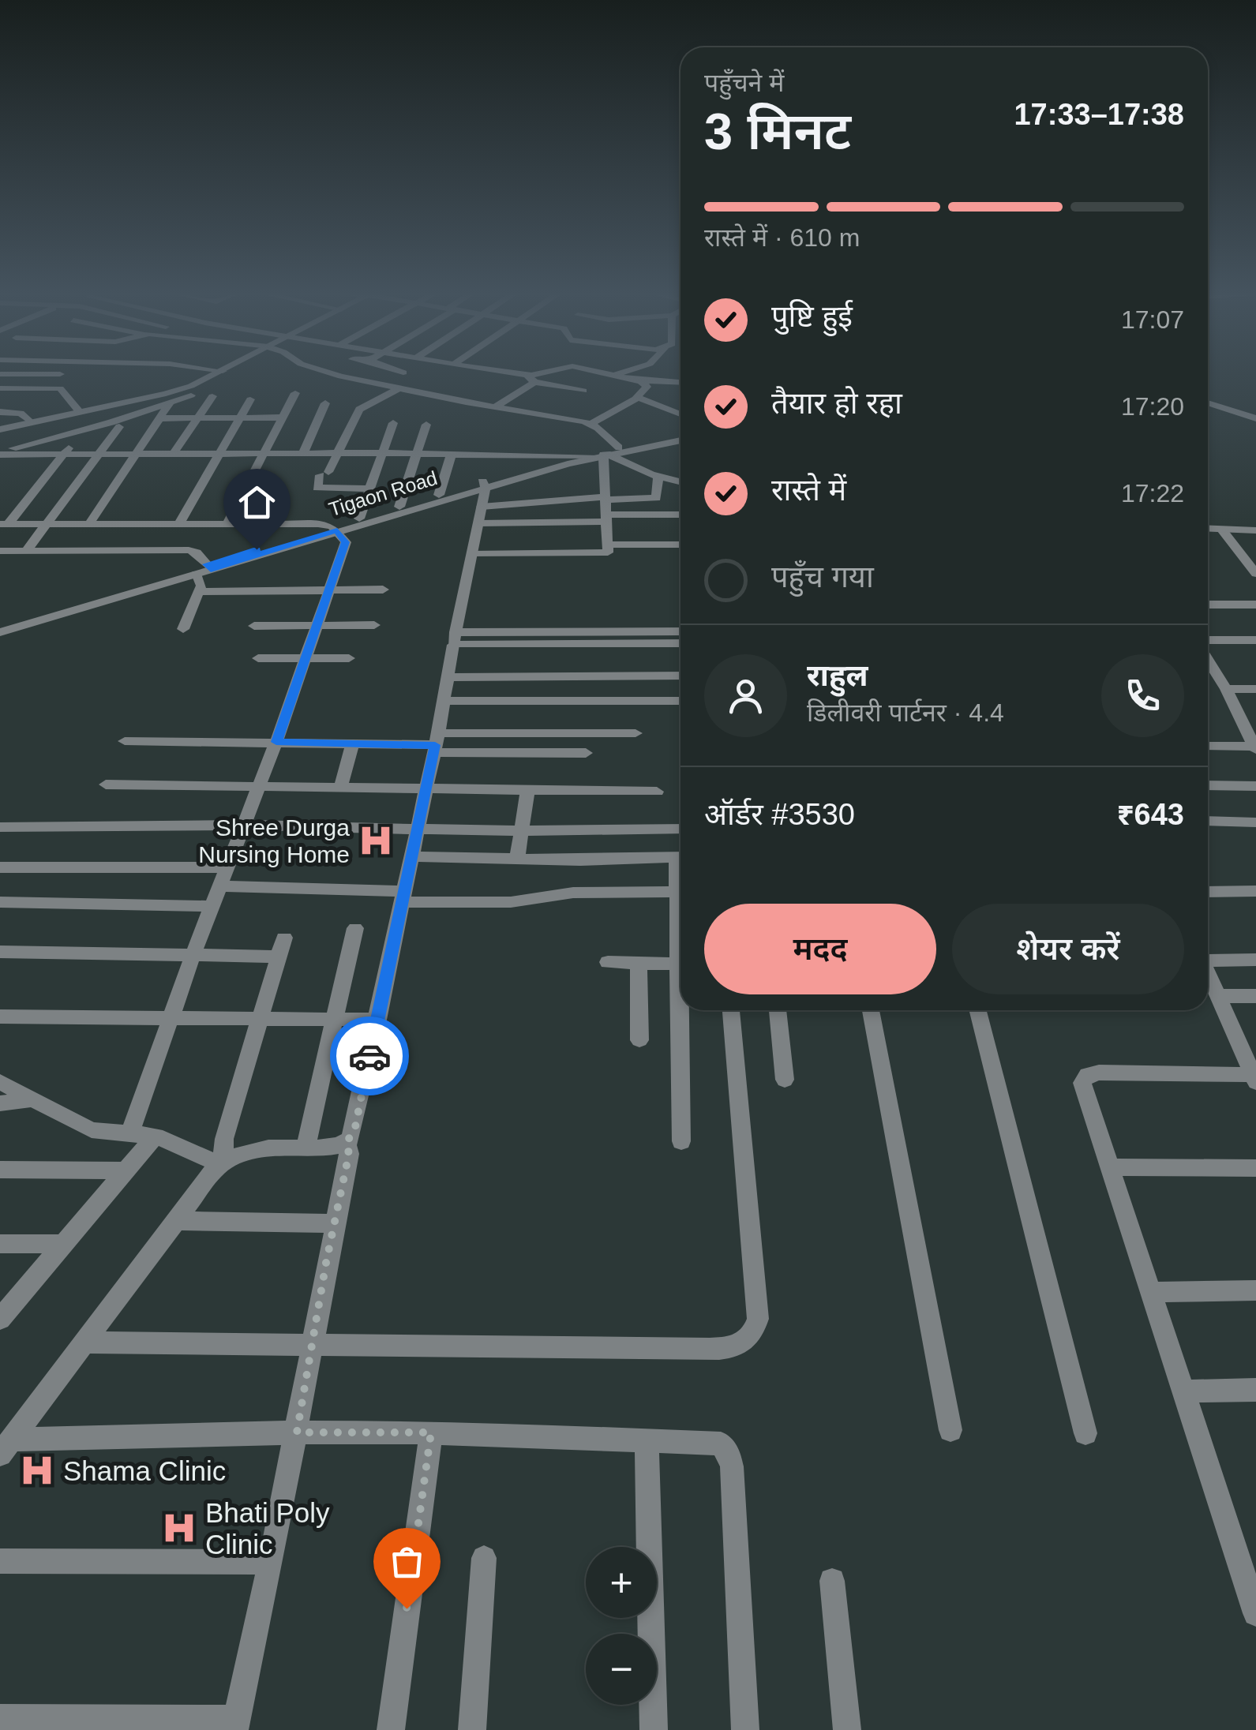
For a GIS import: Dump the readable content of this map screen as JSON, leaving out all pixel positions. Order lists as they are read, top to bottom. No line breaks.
{"streets":{"street":["Tigaon Road"]},"places":{"hospital":["Shree Durga Nursing Home","Shama Clinic","Bhati Poly Clinic"]},"page":{"heading":["3 मिनट","पहुँचने में","17:33–17:38"],"panel":["राहुल","डिलीवरी पार्टनर · 4.4","ऑर्डर #3530","₹643"],"bar":"रास्ते में · 610 m","list":[["पुष्टि हुई","17:07"],["तैयार हो रहा","17:20"],["रास्ते में","17:22"],"पहुँच गया"],"buttons":["मदद","शेयर करें"],"map_buttons":["+","−"]}}
